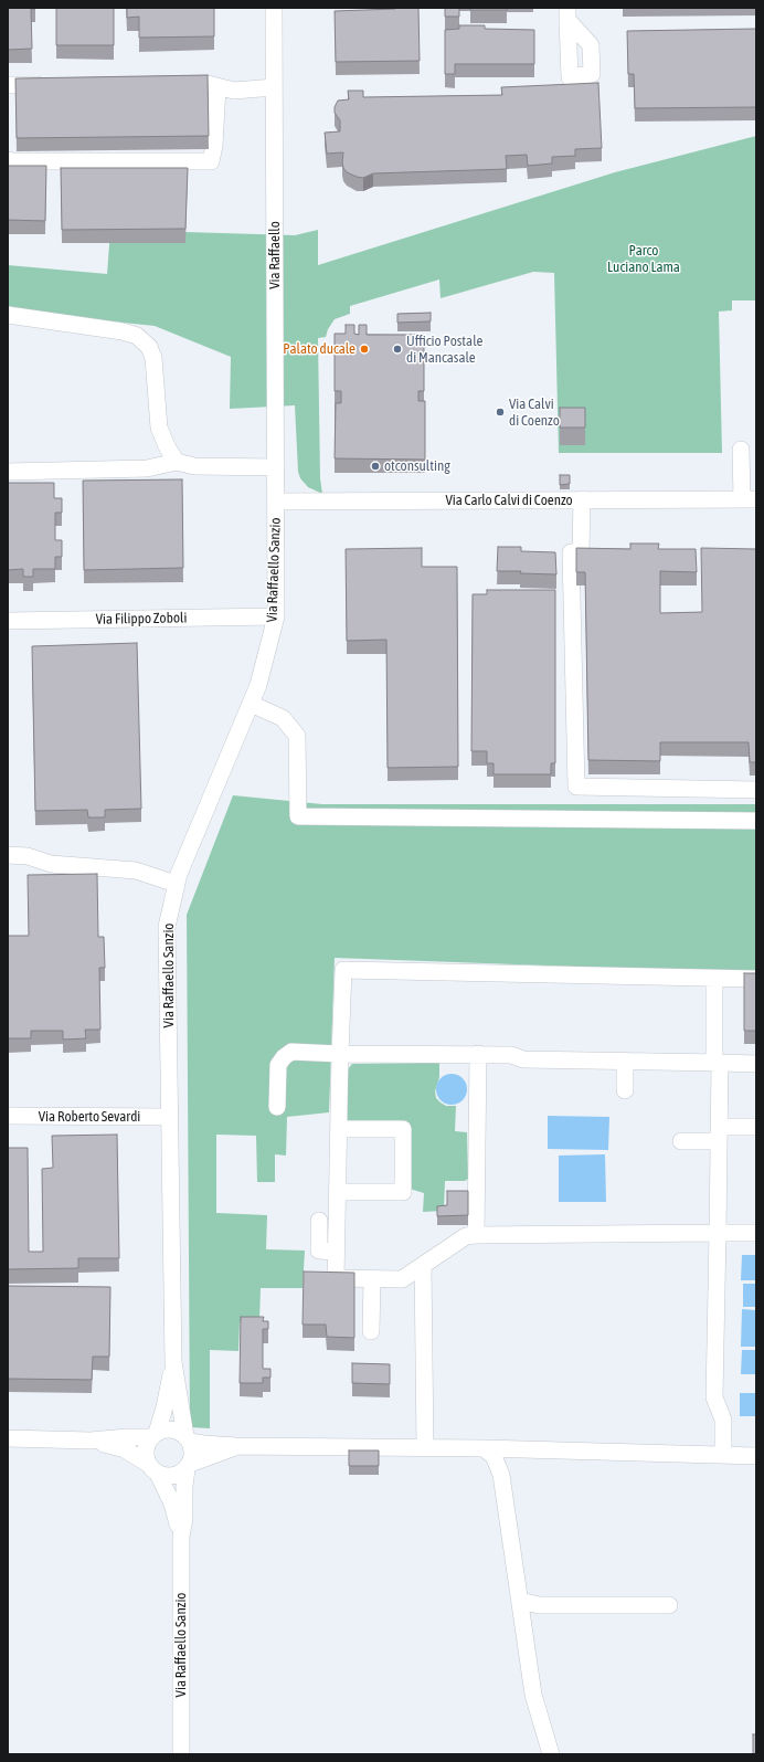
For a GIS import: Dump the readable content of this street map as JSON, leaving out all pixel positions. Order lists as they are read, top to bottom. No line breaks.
{"streets":{"street":["Via Raffaello","Via Carlo Calvi di Coenzo","Via Raffaello Sanzio","Via Filippo Zoboli","Via Roberto Sevardi"]},"crossings":[["Via Raffaello","Via Carlo Calvi di Coenzo"],["Via Raffaello","Via Raffaello Sanzio"],["Via Carlo Calvi di Coenzo","Via Raffaello Sanzio"],["Via Raffaello Sanzio","Via Filippo Zoboli"],["Via Raffaello Sanzio","Via Roberto Sevardi"]],"parks":["Parco Luciano Lama"],"places":["Palato ducale","Ufficio Postale di Mancasale","Via Calvi di Coenzo","otconsulting"]}
